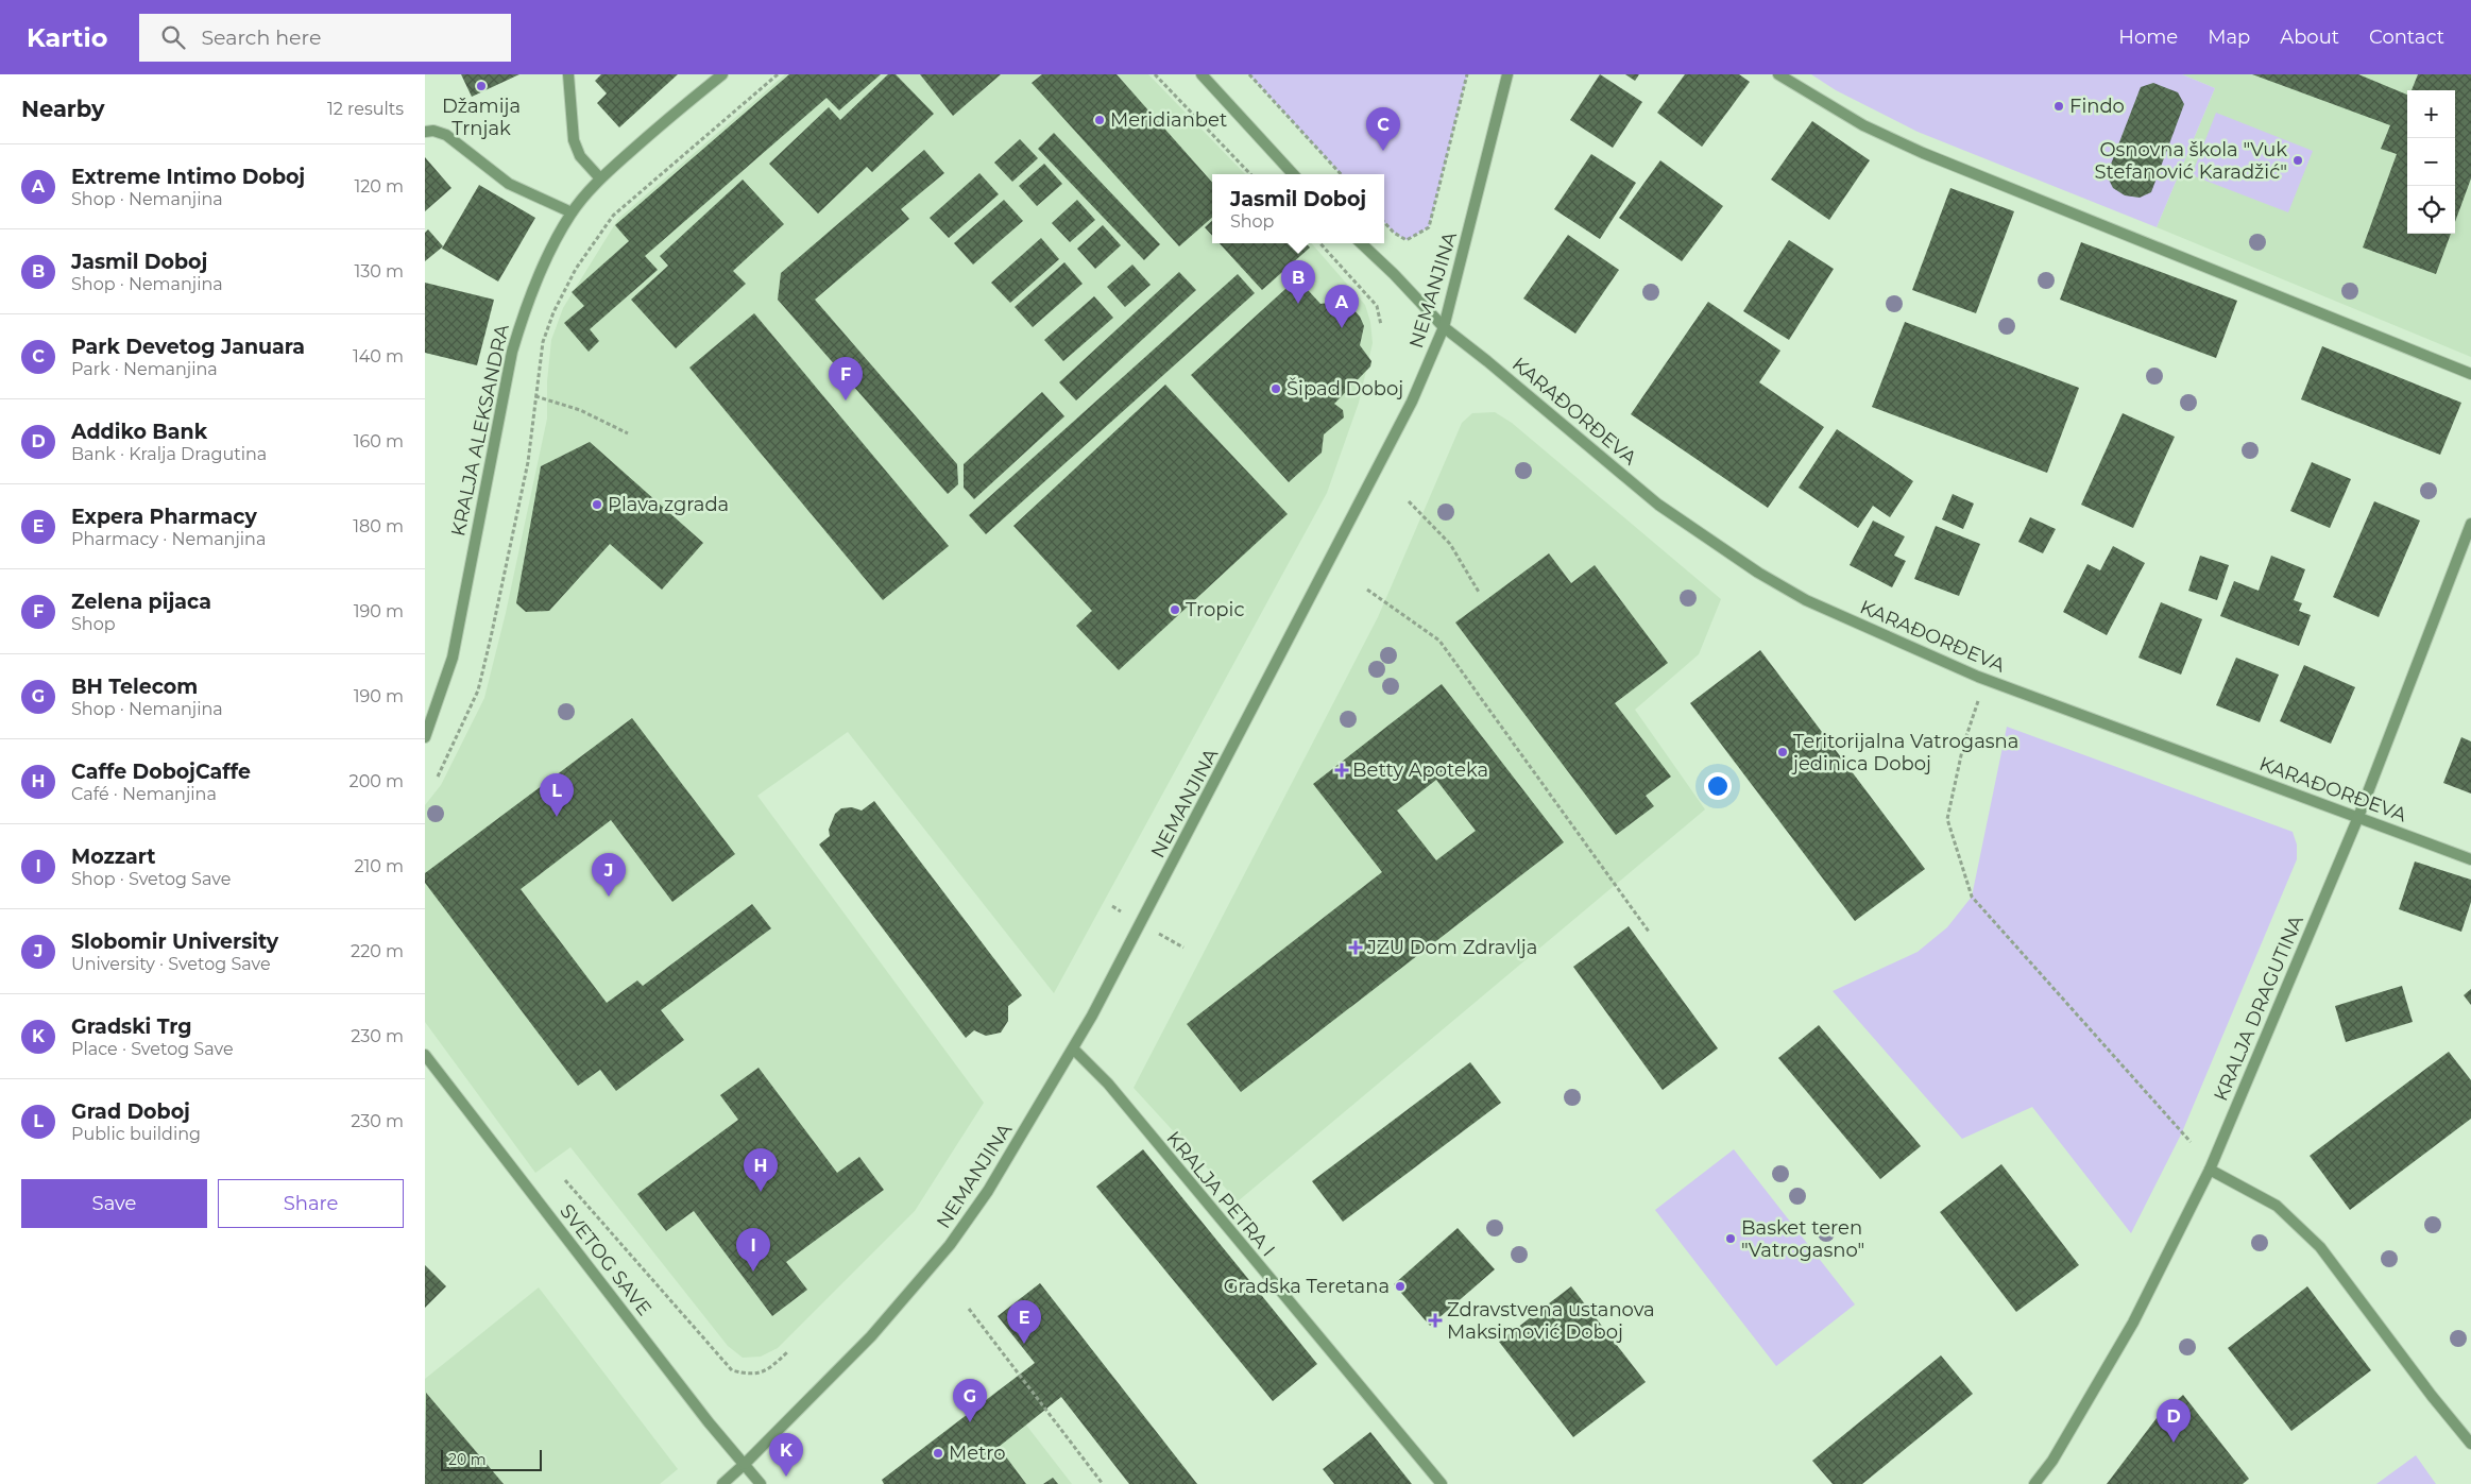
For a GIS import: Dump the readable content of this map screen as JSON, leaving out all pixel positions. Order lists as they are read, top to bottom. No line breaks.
{"streets":{"street":["NEMANJINA","KARAĐORĐEVA","KRALJA ALEKSANDRA","KRALJA DRAGUTINA","KRALJA PETRA I","SVETOG SAVE"]},"crossings":[["NEMANJINA","KARAĐORĐEVA"],["NEMANJINA","KRALJA PETRA I"],["NEMANJINA","SVETOG SAVE"],["KARAĐORĐEVA","KRALJA DRAGUTINA"]],"places":{"other":["Džamija Trnjak","Findo","Meridianbet","Osnovna škola \"Vuk Stefanović Karadžić\"","Šipad Doboj","Plava zgrada","Tropic","Teritorijalna Vatrogasna jedinica Doboj","Basket teren \"Vatrogasno\"","Gradska Teretana","Metro"],"health":["Betty Apoteka","JZU Dom Zdravlja","Zdravstvena ustanova Maksimović Doboj"]},"scale_bar":"20 m","page":{"header":"Kartio","search":"Search here","nav":["Home","Map","About","Contact"],"heading":["Nearby","12 results"],"map_buttons":["+","−"],"pins":["C","B","A","F","L","J","H","I","E","G","D","K"],"list":[{"mark":"A","name":"Extreme Intimo Doboj","note":"Shop · Nemanjina","value":"120 m"},{"mark":"B","name":"Jasmil Doboj","note":"Shop · Nemanjina","value":"130 m"},{"mark":"C","name":"Park Devetog Januara","note":"Park · Nemanjina","value":"140 m"},{"mark":"D","name":"Addiko Bank","note":"Bank · Kralja Dragutina","value":"160 m"},{"mark":"E","name":"Expera Pharmacy","note":"Pharmacy · Nemanjina","value":"180 m"},{"mark":"F","name":"Zelena pijaca","note":"Shop","value":"190 m"},{"mark":"G","name":"BH Telecom","note":"Shop · Nemanjina","value":"190 m"},{"mark":"H","name":"Caffe DobojCaffe","note":"Café · Nemanjina","value":"200 m"},{"mark":"I","name":"Mozzart","note":"Shop · Svetog Save","value":"210 m"},{"mark":"J","name":"Slobomir University","note":"University · Svetog Save","value":"220 m"},{"mark":"K","name":"Gradski Trg","note":"Place · Svetog Save","value":"230 m"},{"mark":"L","name":"Grad Doboj","note":"Public building","value":"230 m"}],"popup":["Jasmil Doboj","Shop"],"buttons":["Save","Share"],"scale":"20 m"}}
